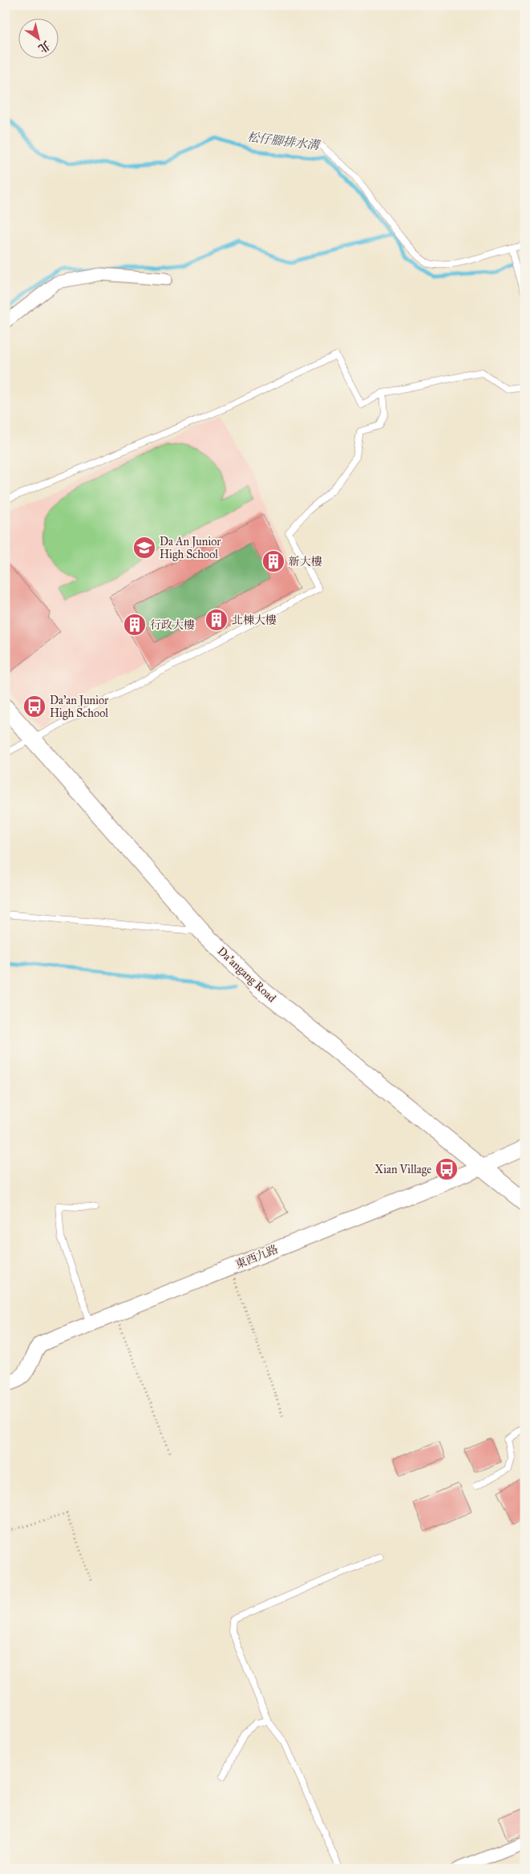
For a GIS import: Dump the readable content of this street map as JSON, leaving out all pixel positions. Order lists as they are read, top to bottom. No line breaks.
{"streets":{"main road":["Da’angang Road"],"street":["東西九路"]},"crossings":[["Da’angang Road","東西九路"]],"water":["松仔腳排水溝"],"places":{"school or university":["Da An Junior High School"],"building":["新大樓","北棟大樓","行政大樓"],"bus stop":["Da'an Junior High School","Xian Village"]},"north":"bottom right"}
